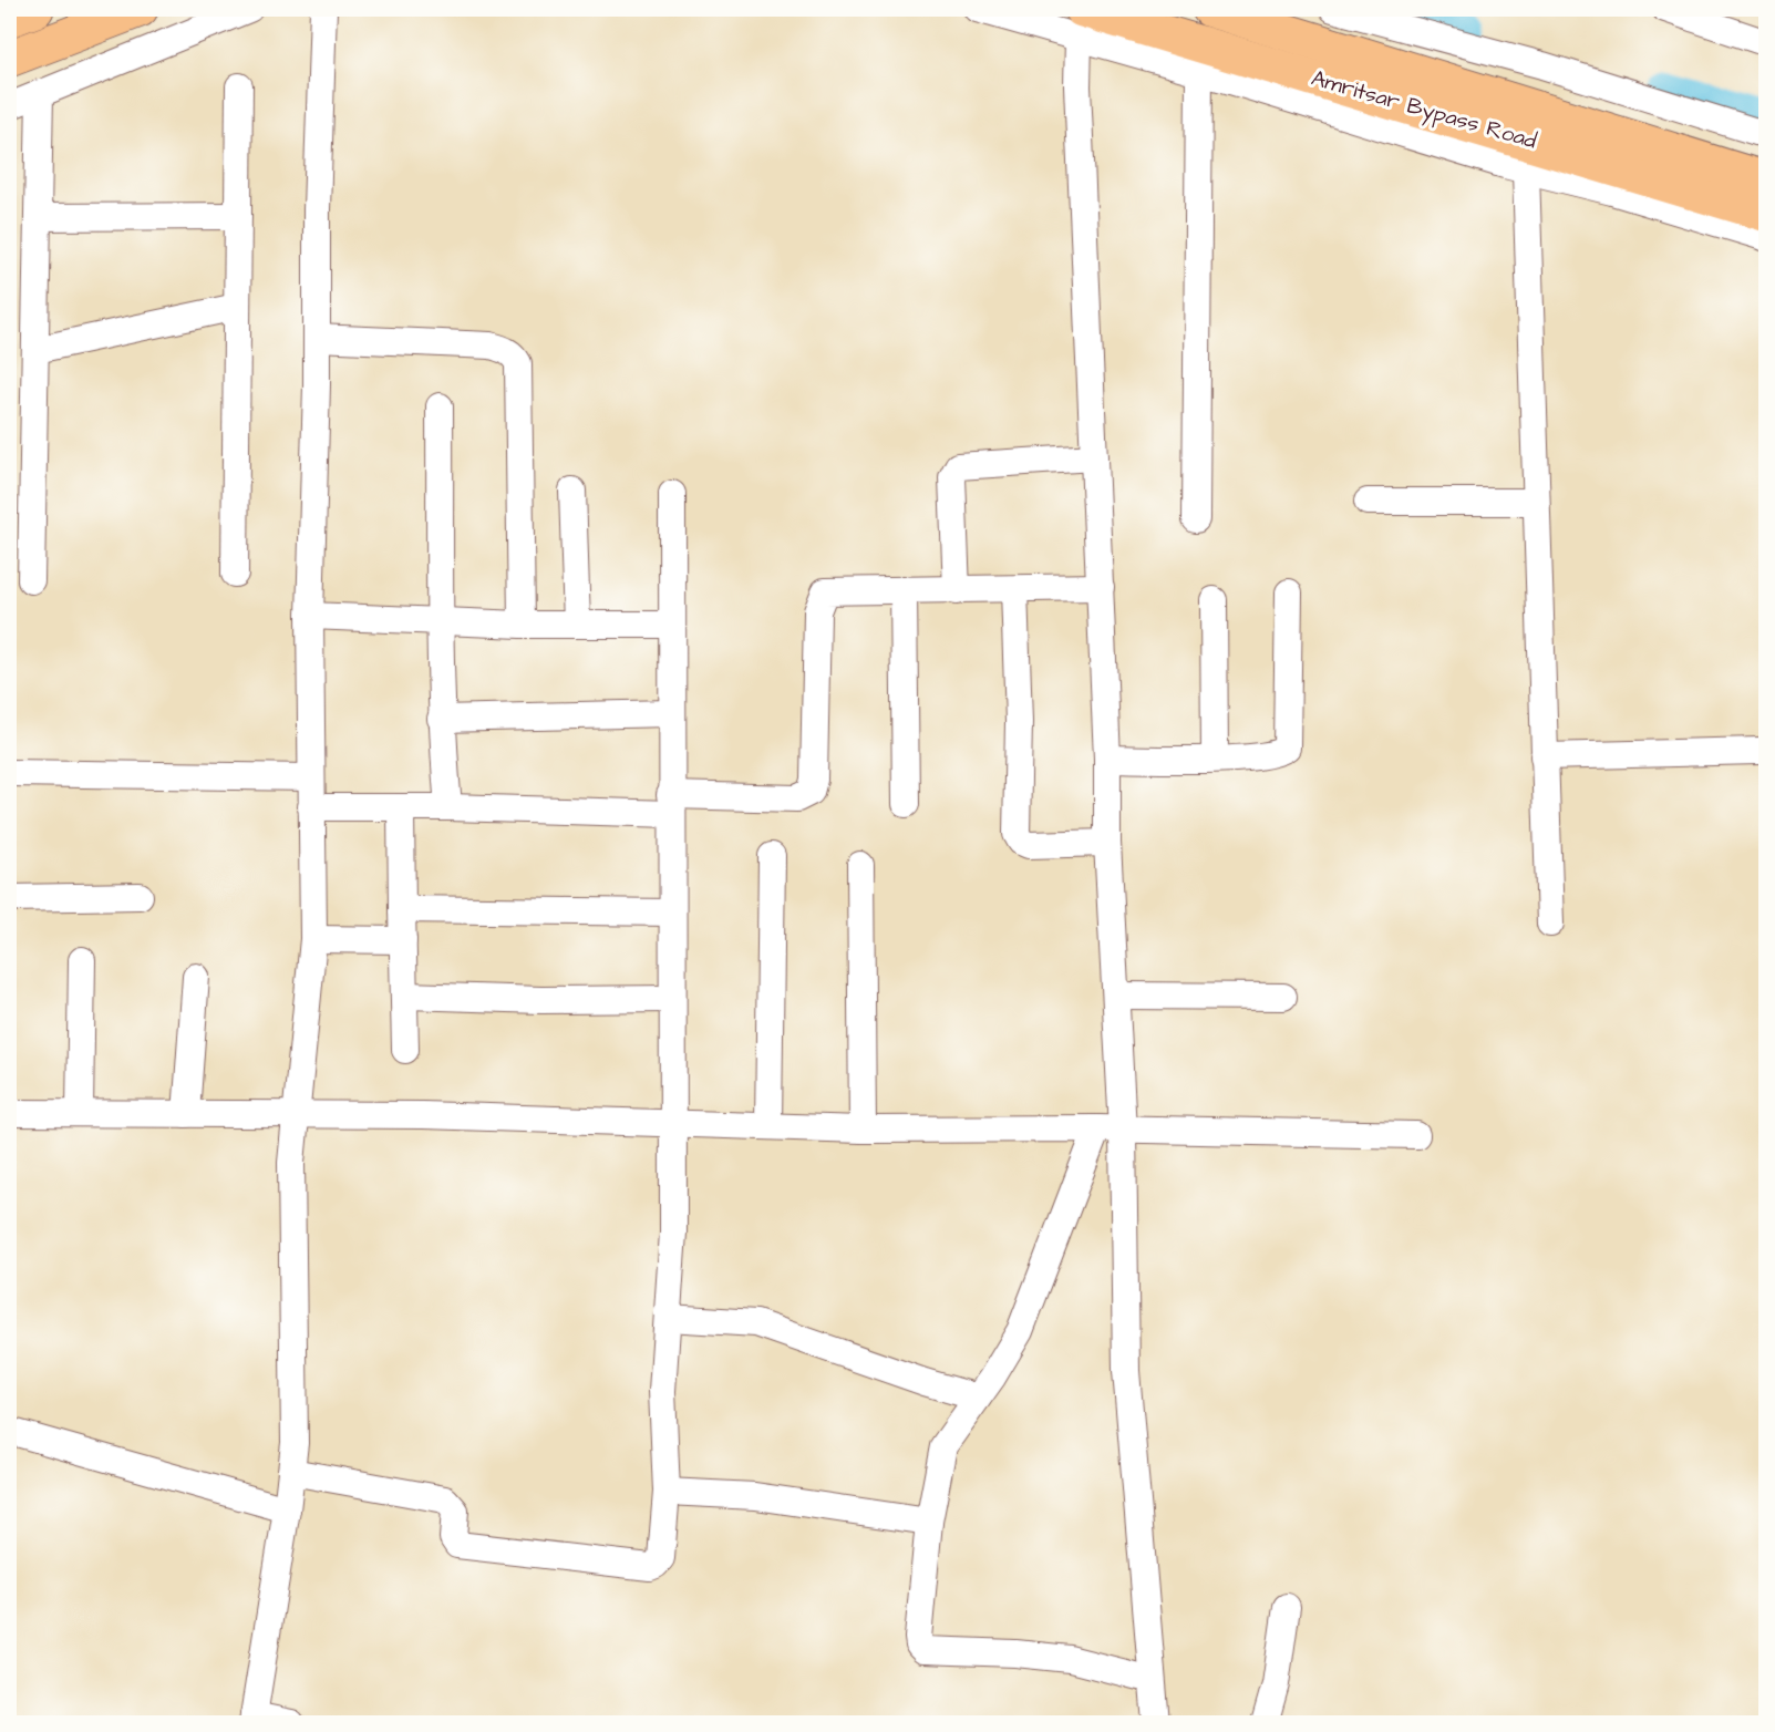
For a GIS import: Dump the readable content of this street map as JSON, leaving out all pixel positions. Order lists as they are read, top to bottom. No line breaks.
{"streets":{"highway":["Amritsar Bypass Road"]}}
